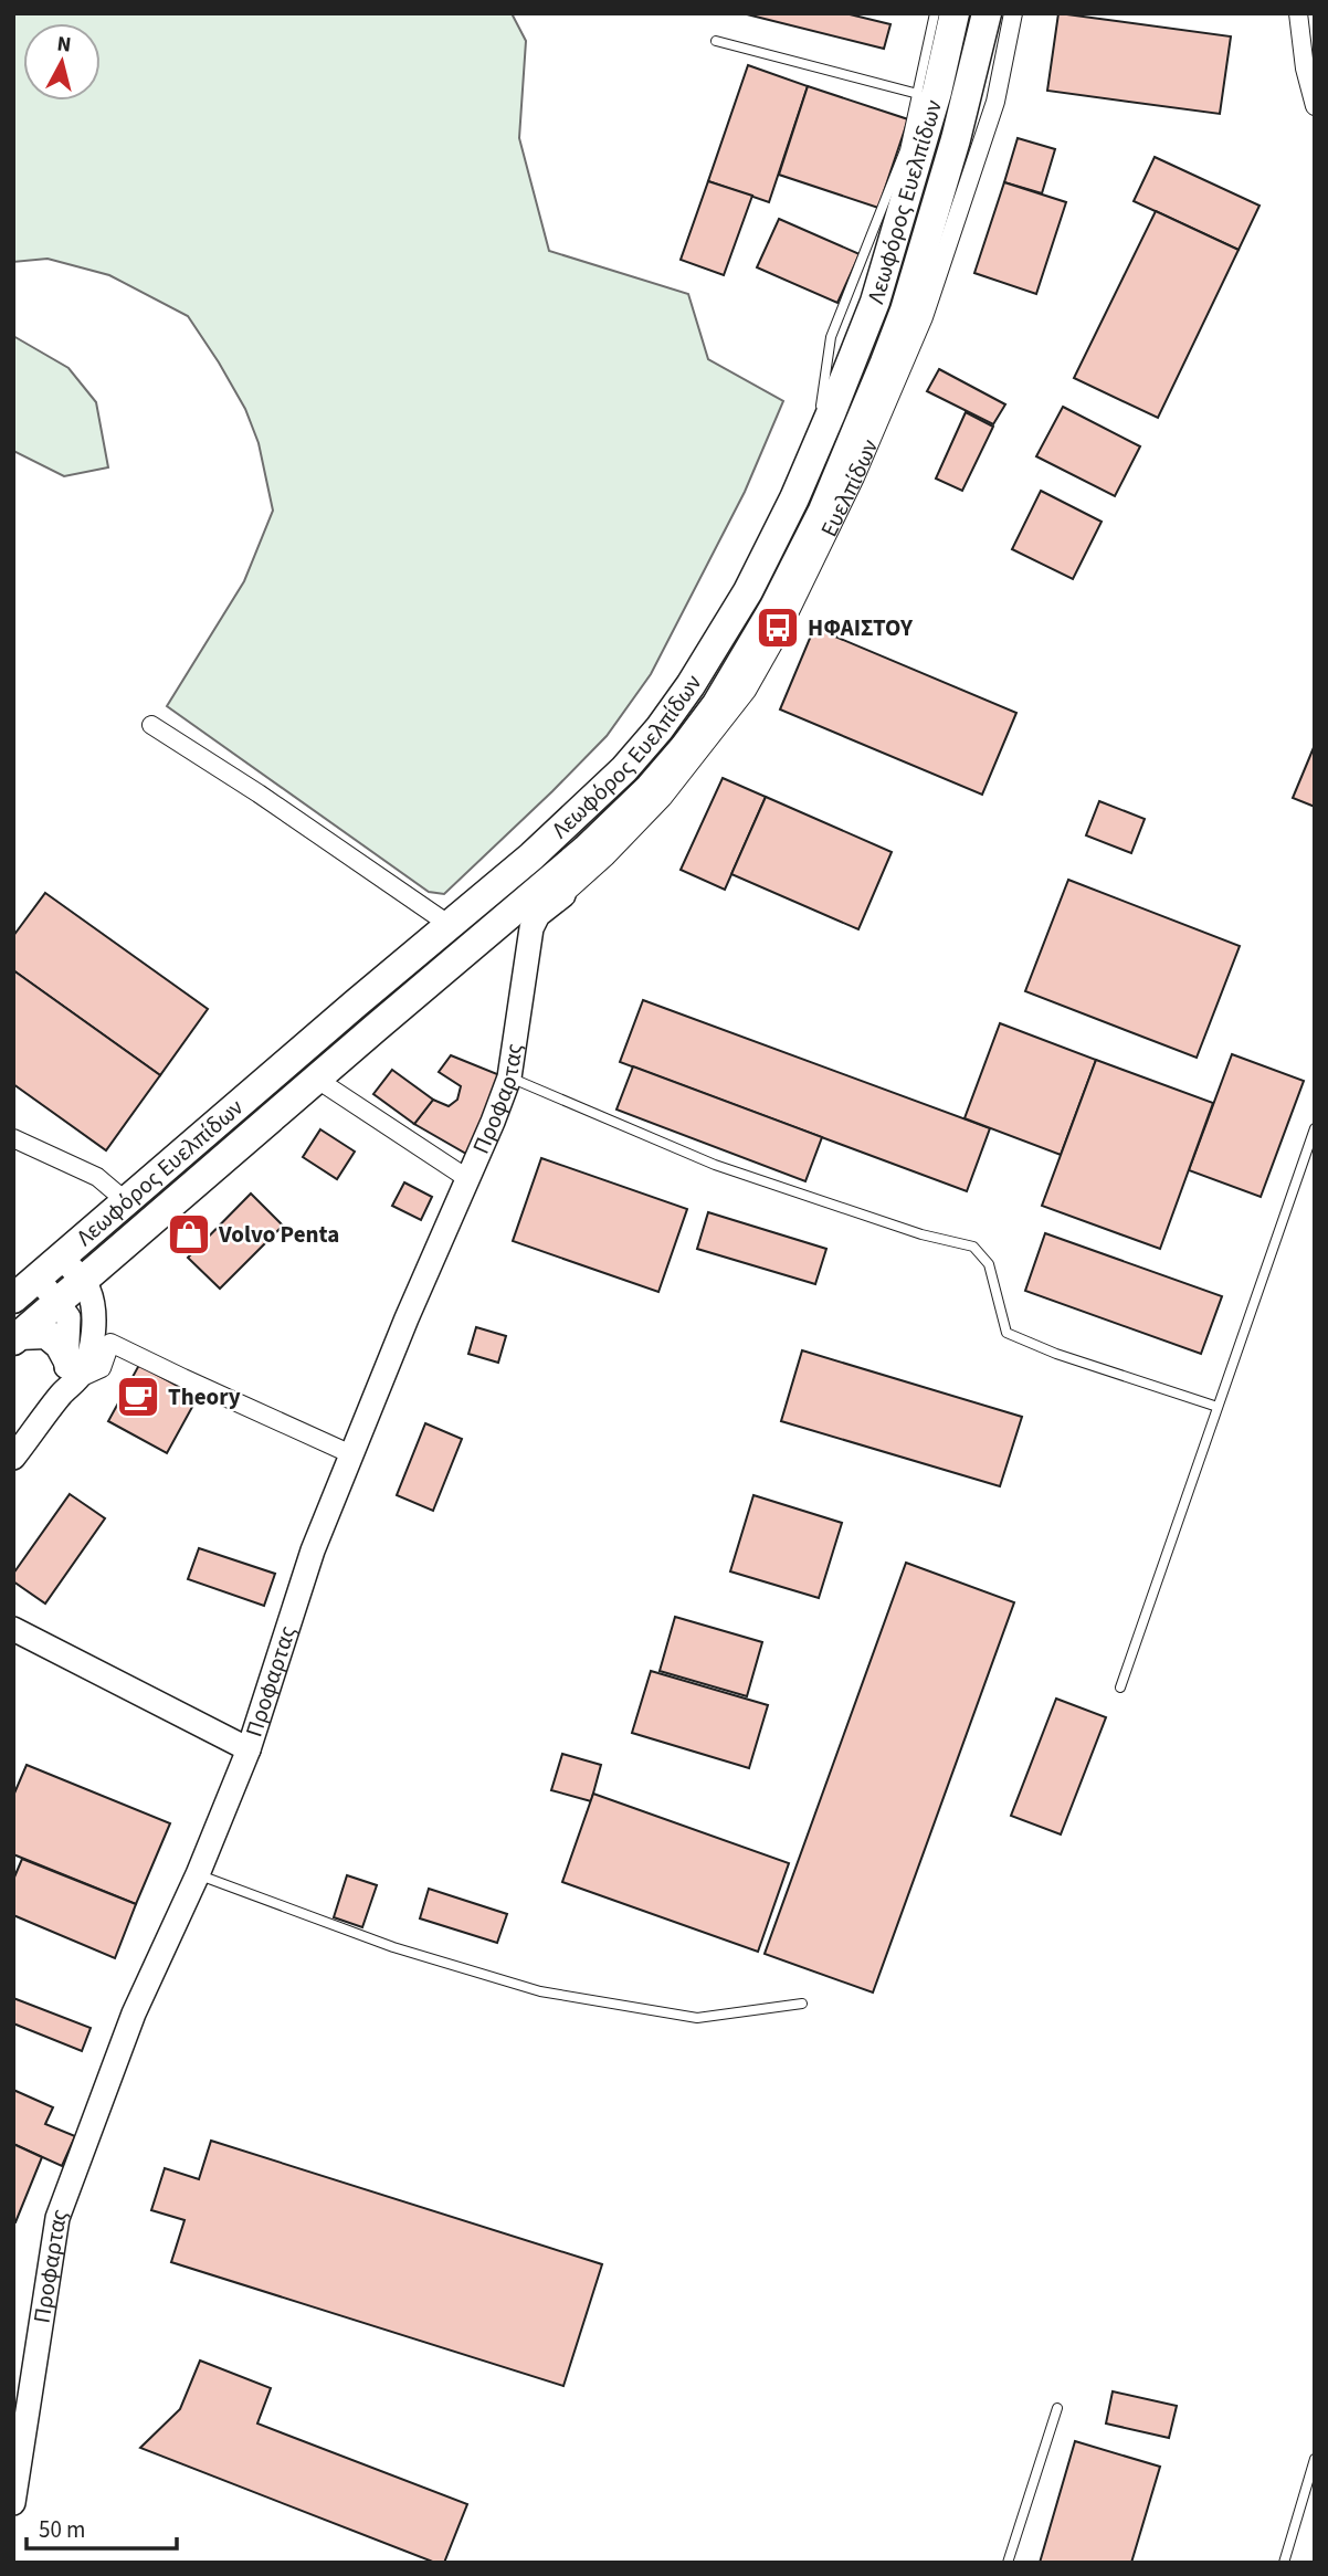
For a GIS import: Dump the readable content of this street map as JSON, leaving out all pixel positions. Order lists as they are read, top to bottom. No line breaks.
{"streets":{"main road":["Λεωφόρος Ευελπίδων"],"street":["Ευελπίδων","Προφαρτας"]},"crossings":[["Λεωφόρος Ευελπίδων","Ευελπίδων"],["Λεωφόρος Ευελπίδων","Προφαρτας"]],"places":{"bus stop":["ΗΦΑΙΣΤΟΥ"],"shop":["Volvo Penta"],"cafe":["Theory"]},"scale_bar":"50 m","north":"top"}
